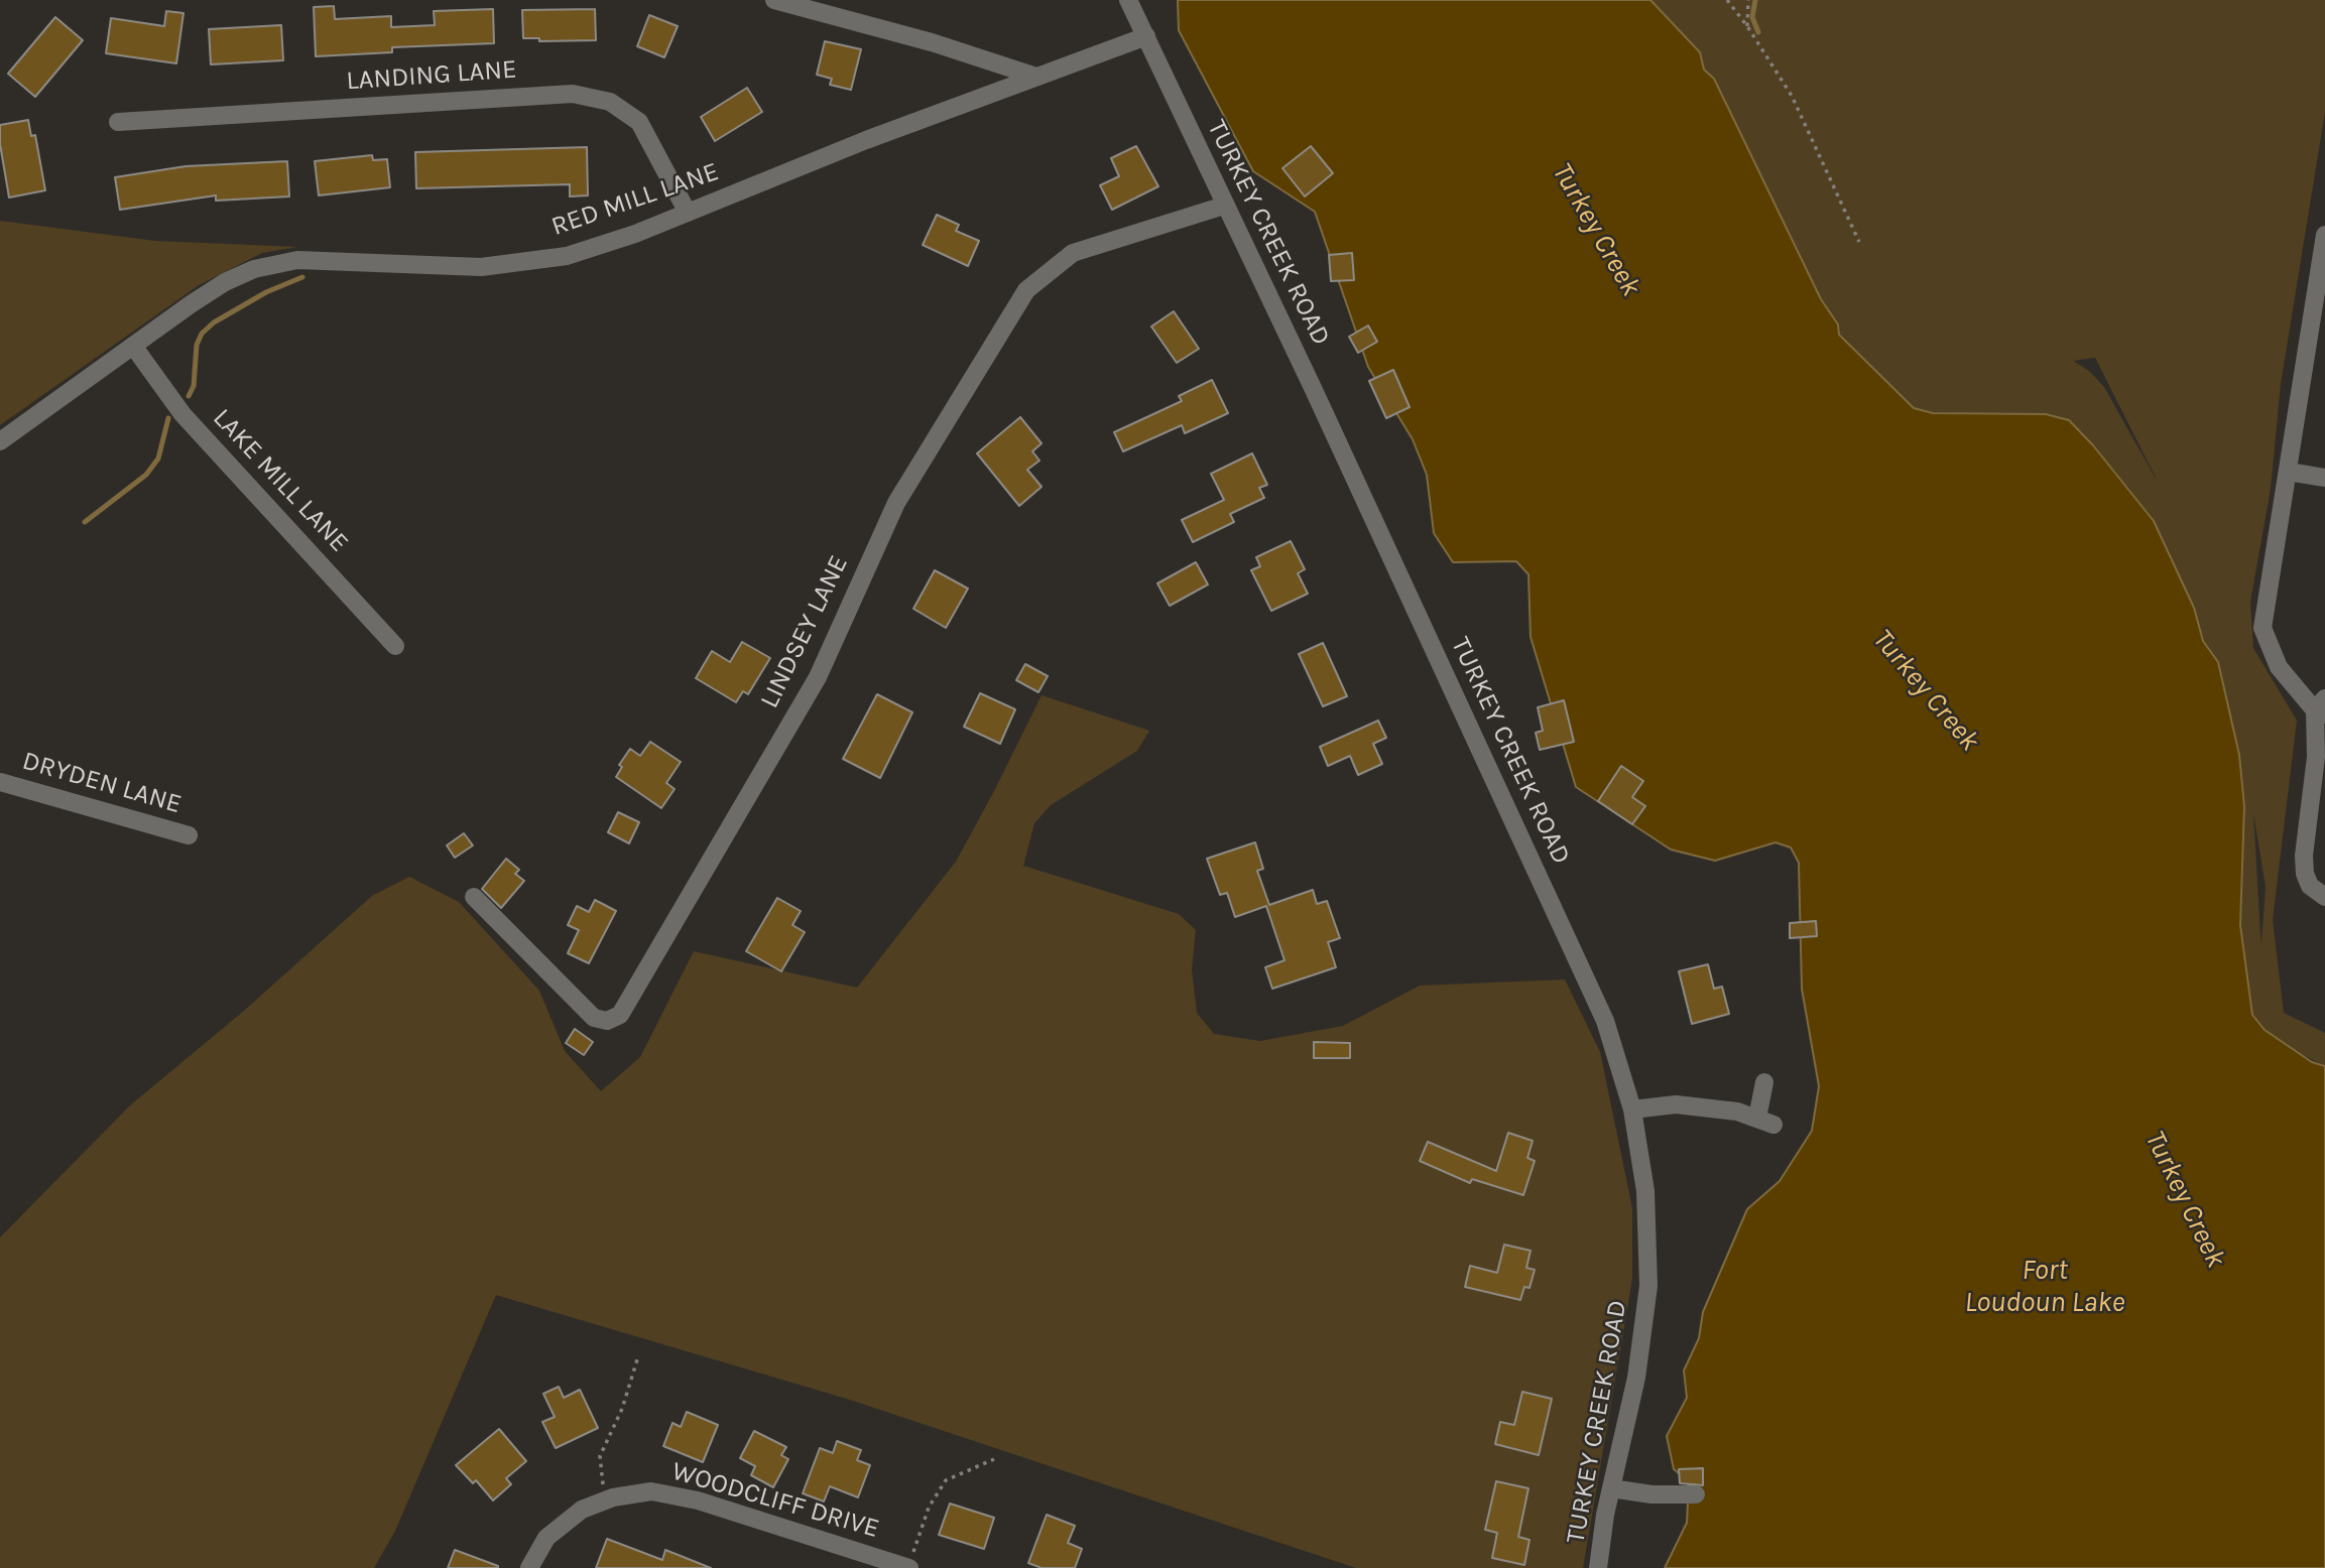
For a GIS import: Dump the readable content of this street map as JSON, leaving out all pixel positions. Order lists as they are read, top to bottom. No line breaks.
{"streets":{"street":["LANDING LANE","RED MILL LANE","TURKEY CREEK ROAD","LAKE MILL LANE","LINDSEY LANE","DRYDEN LANE","WOODCLIFF DRIVE"]},"crossings":[["LANDING LANE","RED MILL LANE"],["RED MILL LANE","TURKEY CREEK ROAD"],["RED MILL LANE","LAKE MILL LANE"],["TURKEY CREEK ROAD","LINDSEY LANE"]],"water":["Turkey Creek","Fort Loudoun Lake"]}
